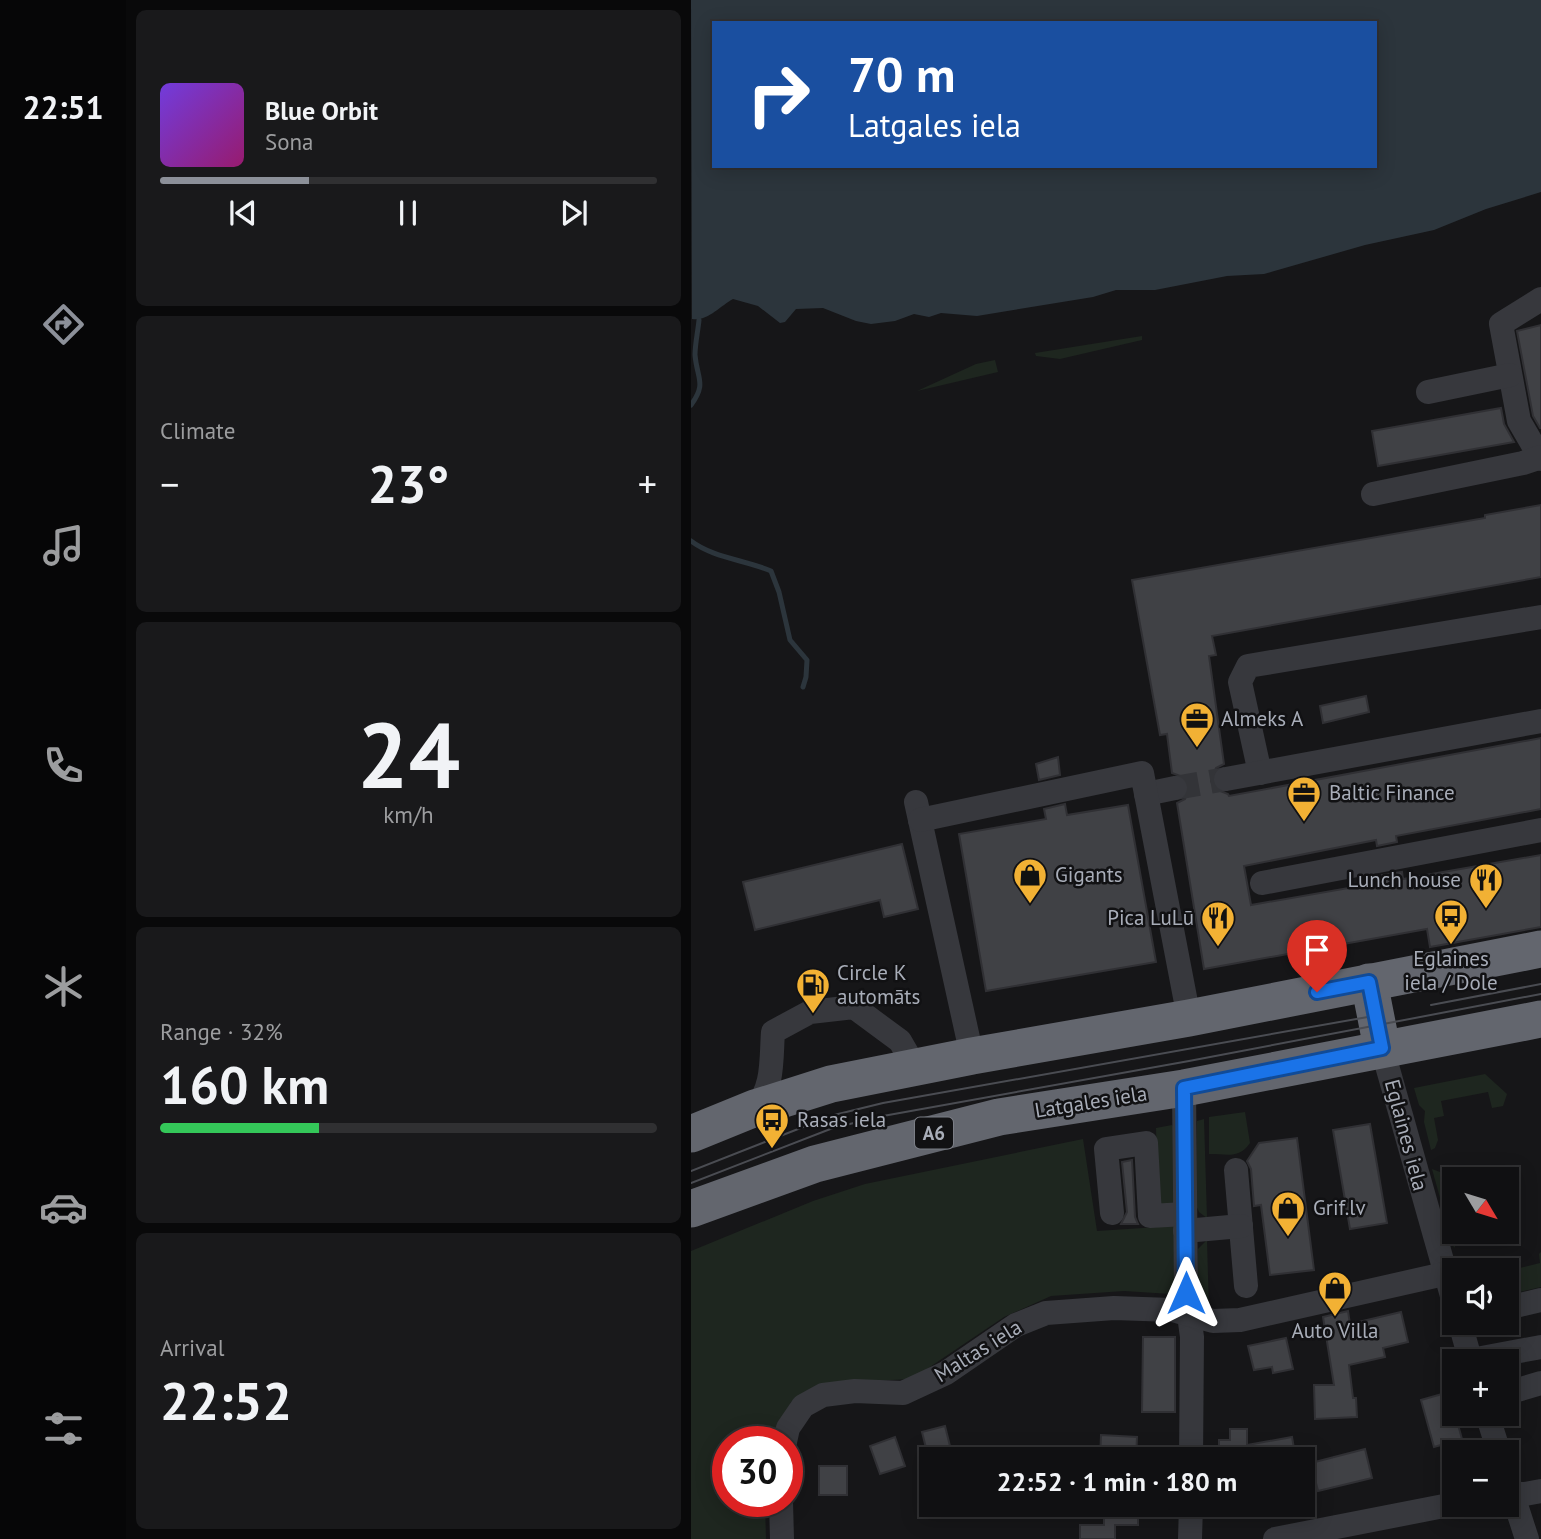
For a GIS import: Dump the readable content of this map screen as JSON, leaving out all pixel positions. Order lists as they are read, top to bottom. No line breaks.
{"streets":{"highway":["Latgales iela","A6"],"street":["Eglaines iela","Maltas iela"]},"crossings":[["Latgales iela","Eglaines iela"]],"places":{"office":["Almeks A","Baltic Finance"],"shop":["Gigants","Grif.lv","Auto Villa"],"restaurant":["Lunch house","Pica LuLū"],"bus stop":["Eglaines iela / Dole","Rasas iela"],"fuel station":["Circle K automāts"]},"north":"bottom right","page":{"tabs":"22:51","turn":["70 m","Latgales iela"],"song":["Blue Orbit","Sona"],"tile":["Climate",["24","km/h"],["Range · 32%","160 km"],["Arrival","22:52"]],"heat":["−","23°","+"],"map_buttons":["+","−"],"limit":"30","trip":"22:52 · 1 min · 180 m"}}
